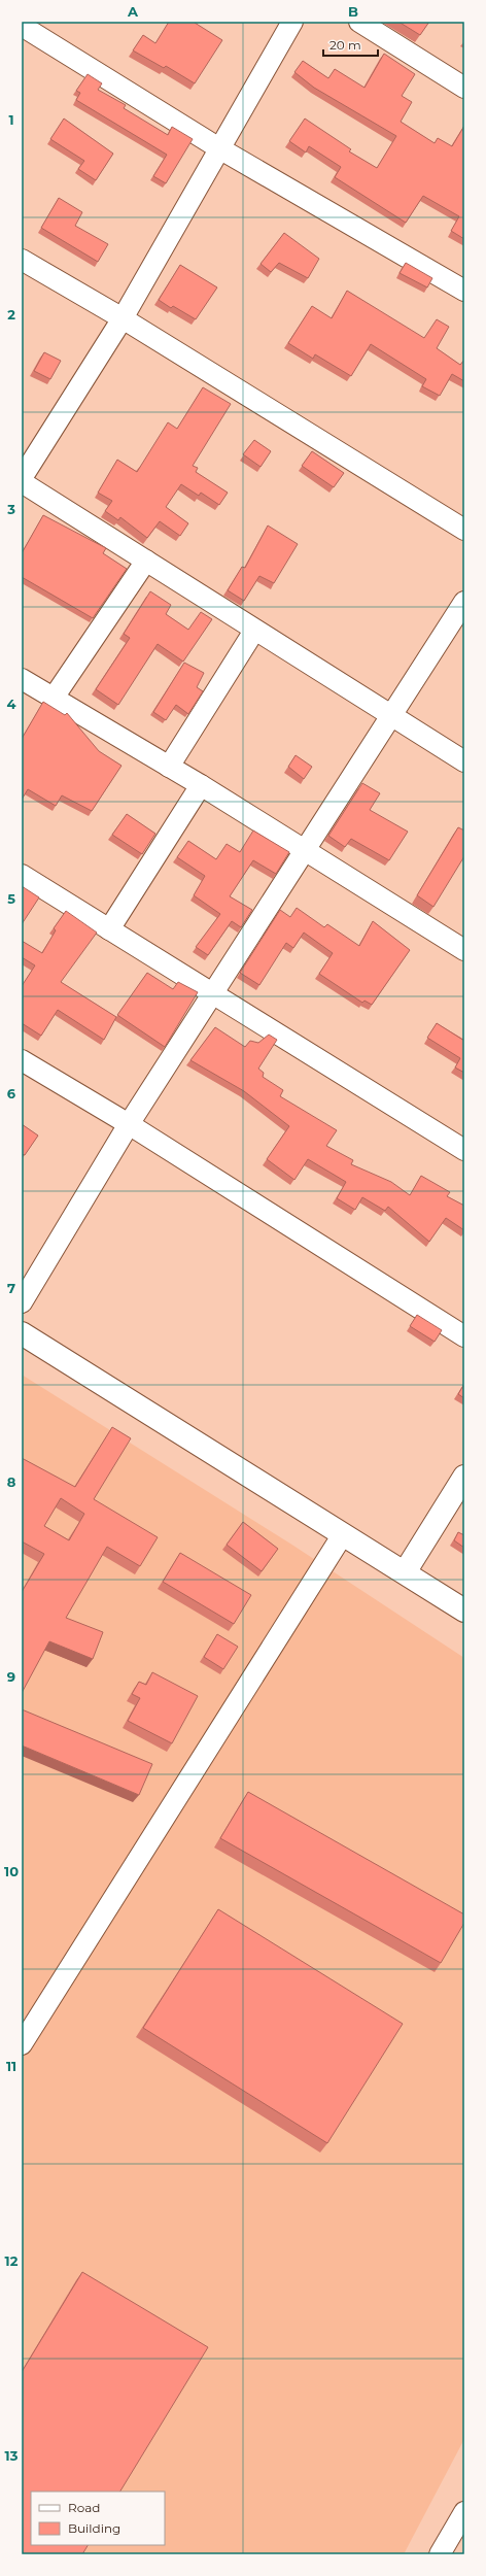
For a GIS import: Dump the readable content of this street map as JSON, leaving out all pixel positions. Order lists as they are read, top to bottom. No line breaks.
{"legend":["Road","Building"],"scale_bar":"20 m","grid":{"columns":["A","B"],"rows":["1","2","3","4","5","6","7","8","9","10","11","12","13"]}}
